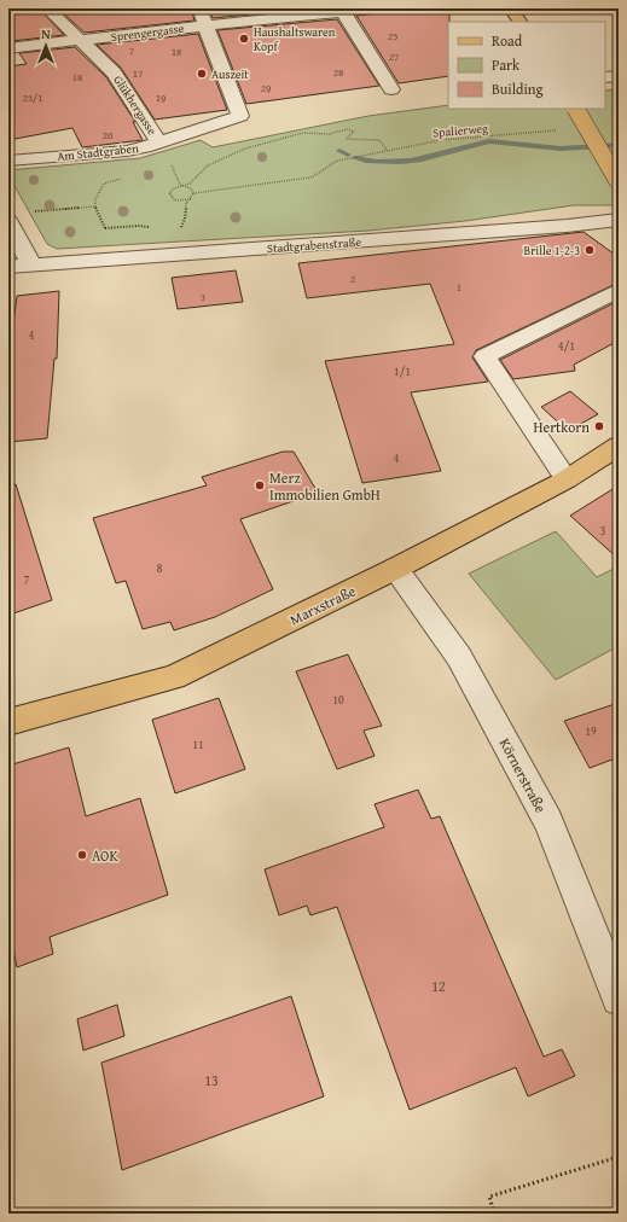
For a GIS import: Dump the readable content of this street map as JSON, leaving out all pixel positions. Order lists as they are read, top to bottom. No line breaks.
{"streets":{"main road":["Marxstraße"],"street":["Sprengergasse","Glükhergasse","Am Stadtgraben","Stadtgrabenstraße","Körnerstraße"],"path":["Spalierweg"]},"crossings":[["Sprengergasse","Glükhergasse"],["Sprengergasse","Am Stadtgraben"],["Glükhergasse","Am Stadtgraben"],["Marxstraße","Körnerstraße"]],"places":["Haushaltswaren Kopf","Auszeit","Brille 1-2-3","Hertkorn","Merz Immobilien GmbH","AOK"],"house_numbers":["25","7","18","27","28","17","18","29","25/1","19","20","2","1","3","4","4/1","1/1","4","3","8","7","10","19","11","12","13"],"legend":["Road","Park","Building"],"north":"top"}
